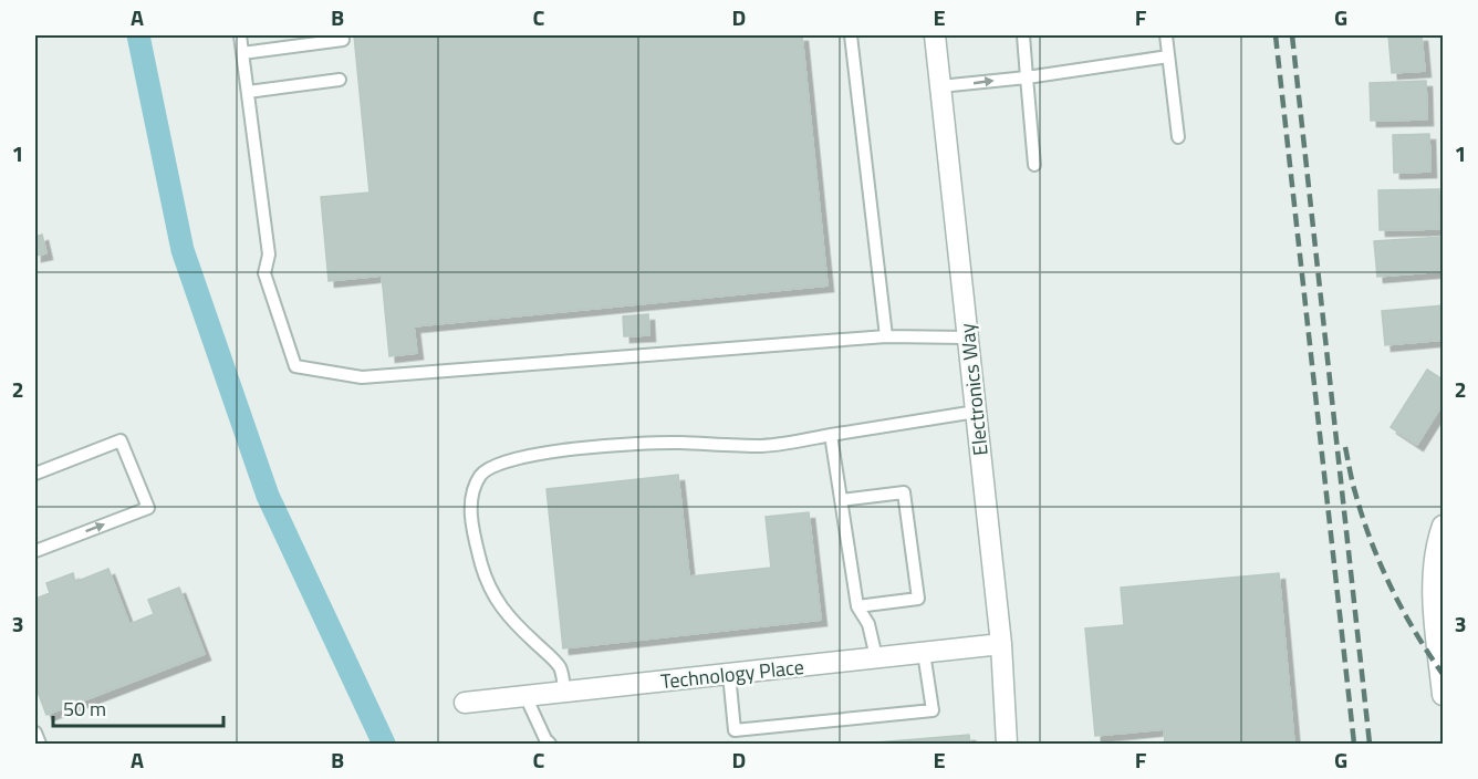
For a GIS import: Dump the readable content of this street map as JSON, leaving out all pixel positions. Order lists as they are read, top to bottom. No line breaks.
{"streets":{"street":["Electronics Way","Technology Place"]},"crossings":[["Electronics Way","Technology Place"]],"scale_bar":"50 m","grid":{"columns":["A","B","C","D","E","F","G"],"rows":["1","2","3"]}}
